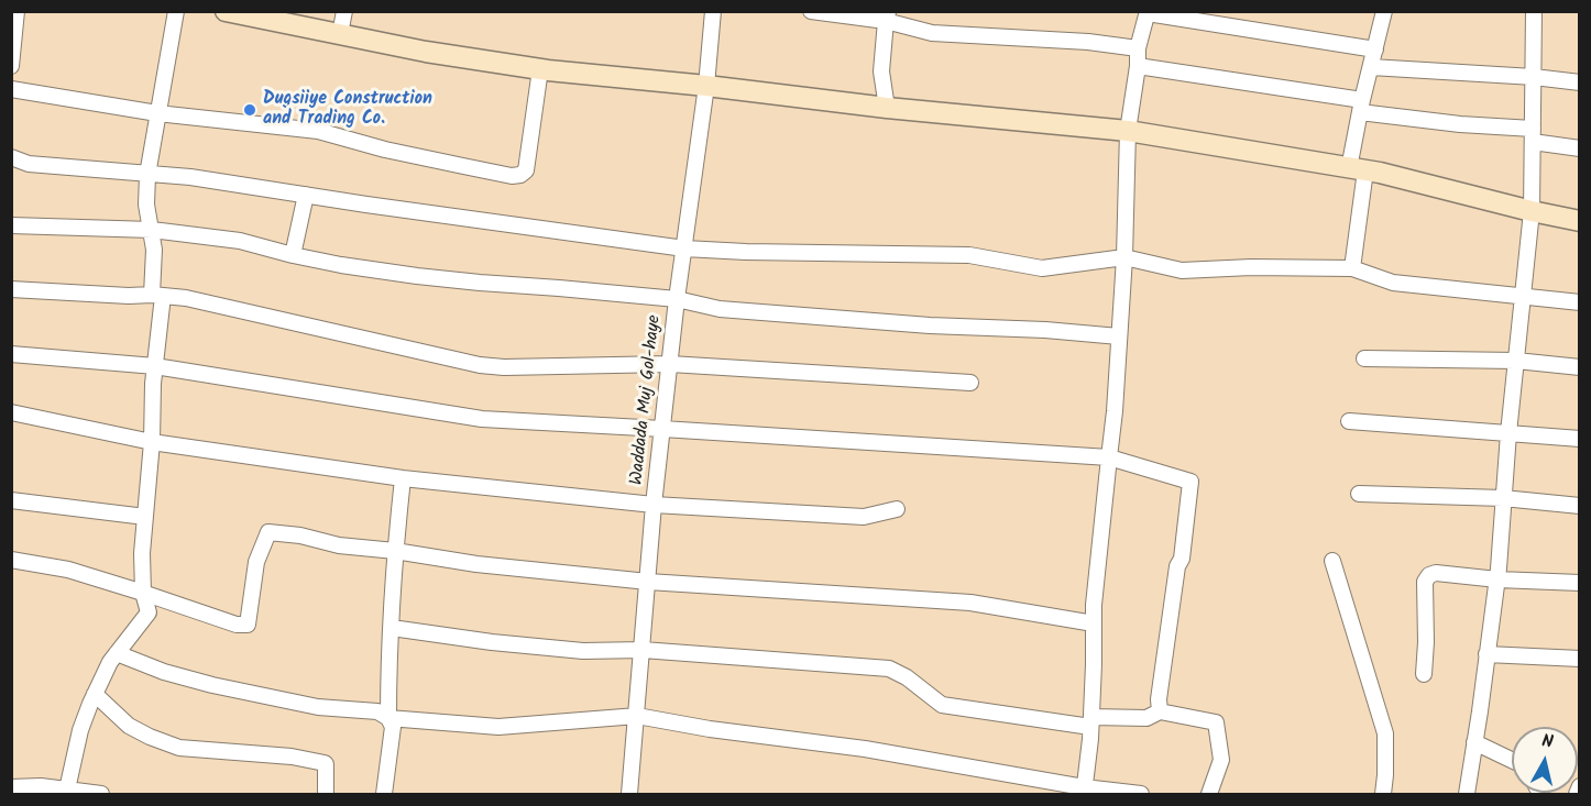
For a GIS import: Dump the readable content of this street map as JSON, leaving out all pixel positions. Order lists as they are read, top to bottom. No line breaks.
{"streets":{"street":["Waddada Muj Gol-haye"]},"places":["Dugsiiye Construction and Trading Co."],"north":"top"}
